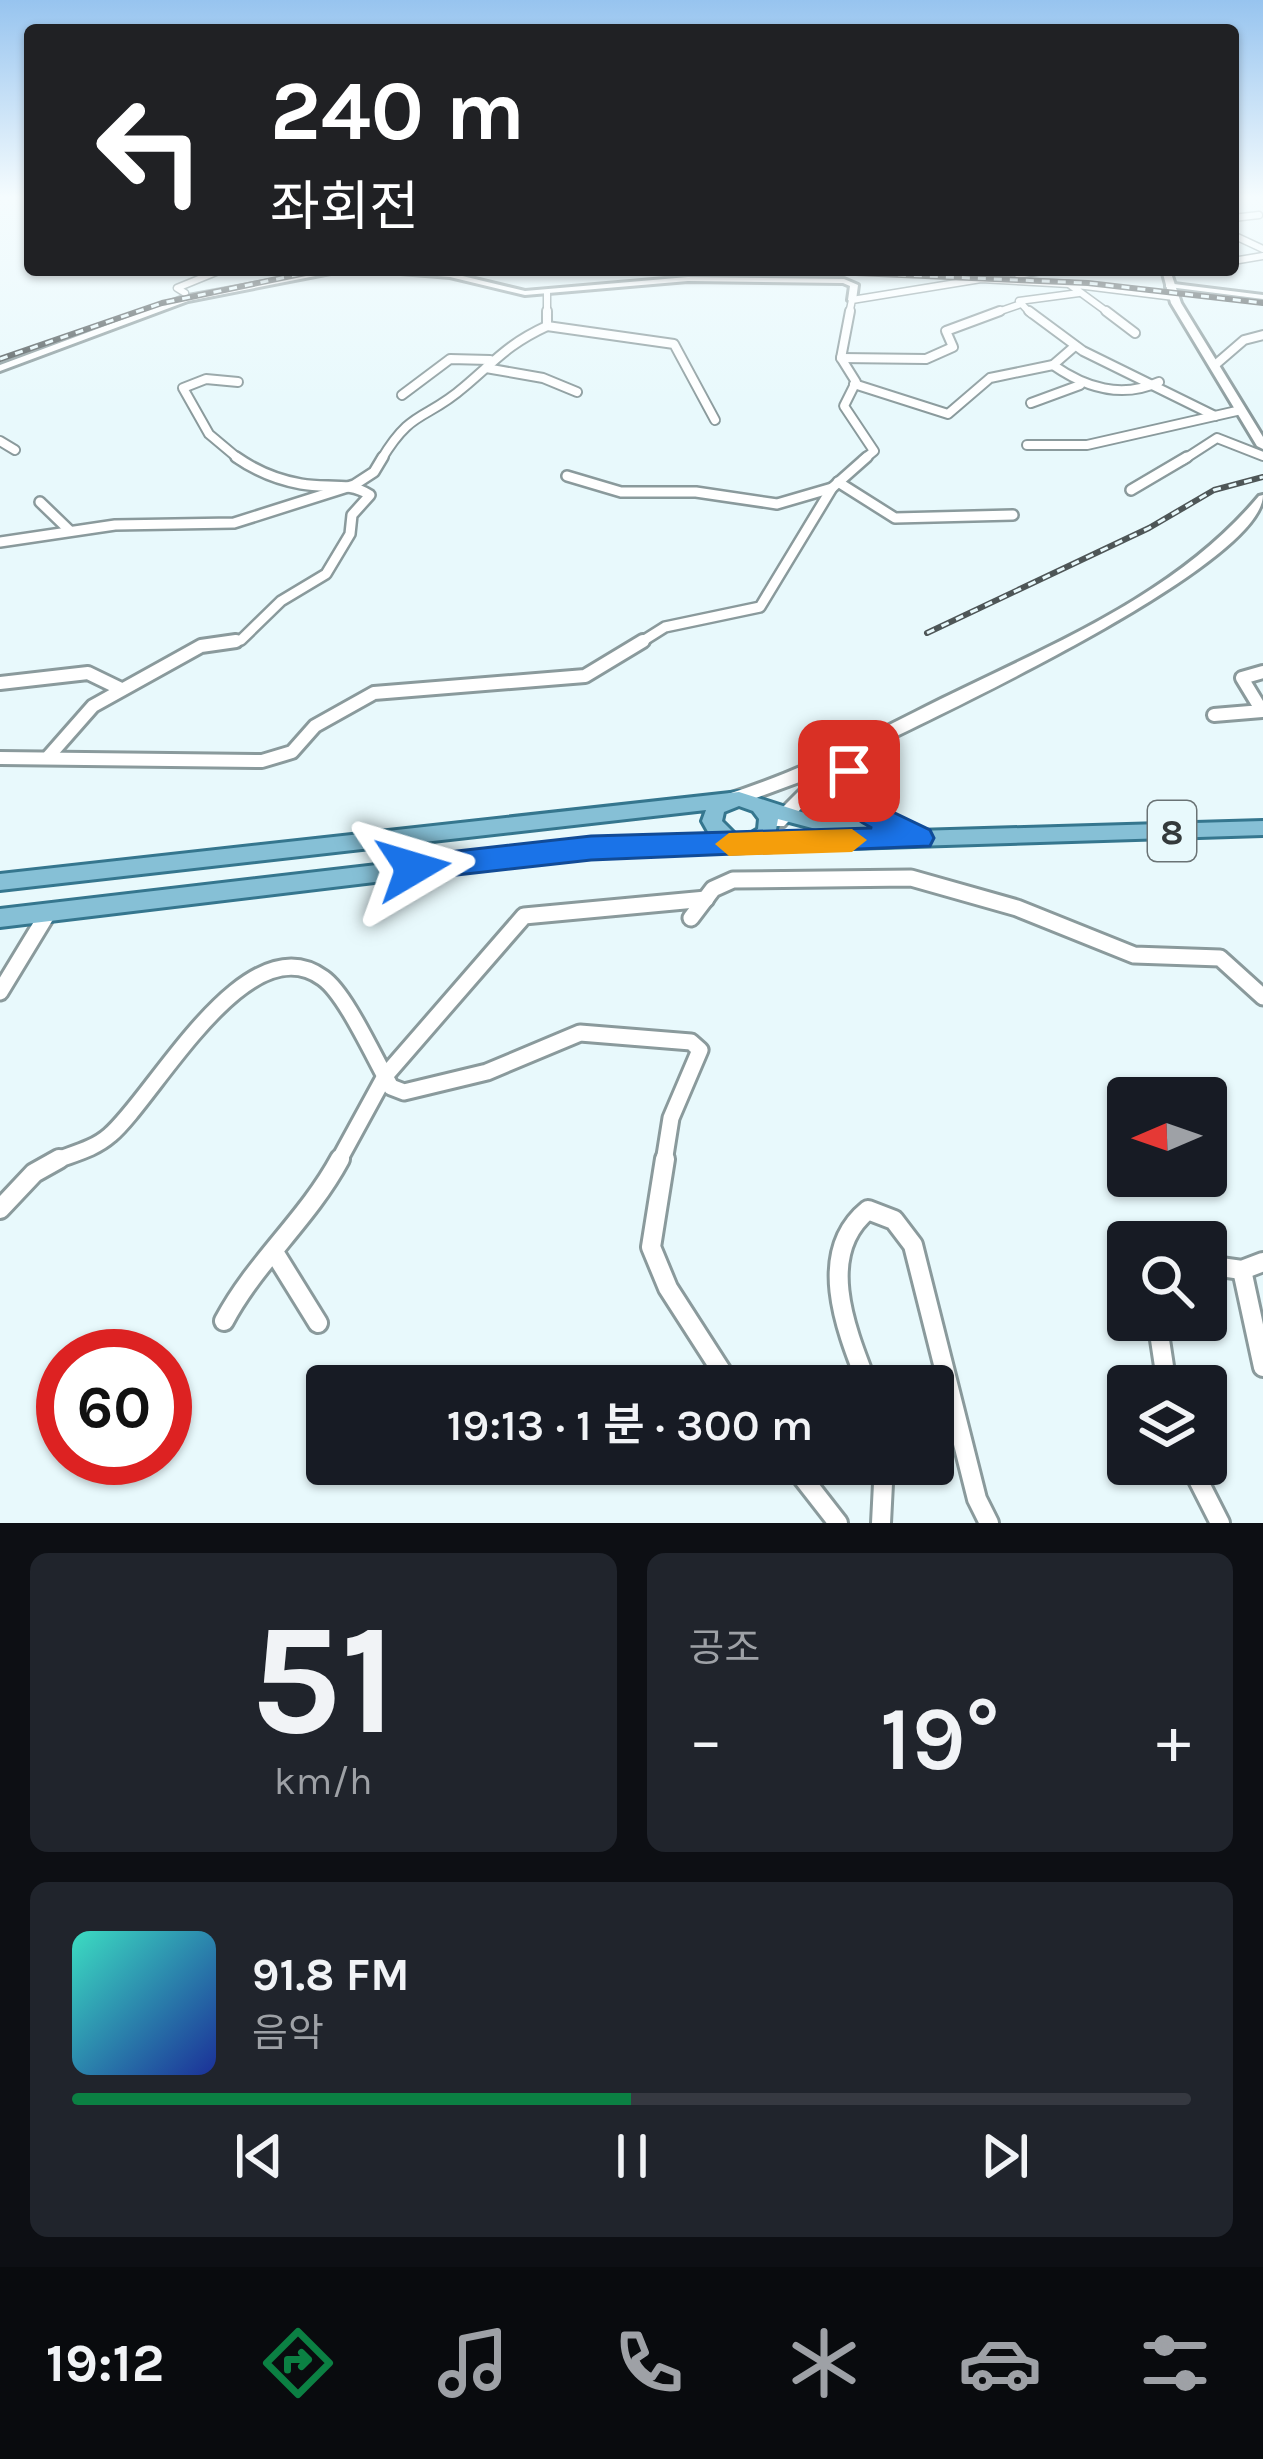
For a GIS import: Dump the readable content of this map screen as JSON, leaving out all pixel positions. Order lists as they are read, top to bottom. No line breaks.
{"streets":{"main road":["8"]},"north":"left","page":{"turn":["240 m","좌회전"],"limit":"60","trip":"19:13 · 1 분 · 300 m","tile":[["51","km/h"],"공조"],"heat":["−","19°","+"],"song":["91.8 FM","음악"],"tabs":"19:12"}}
